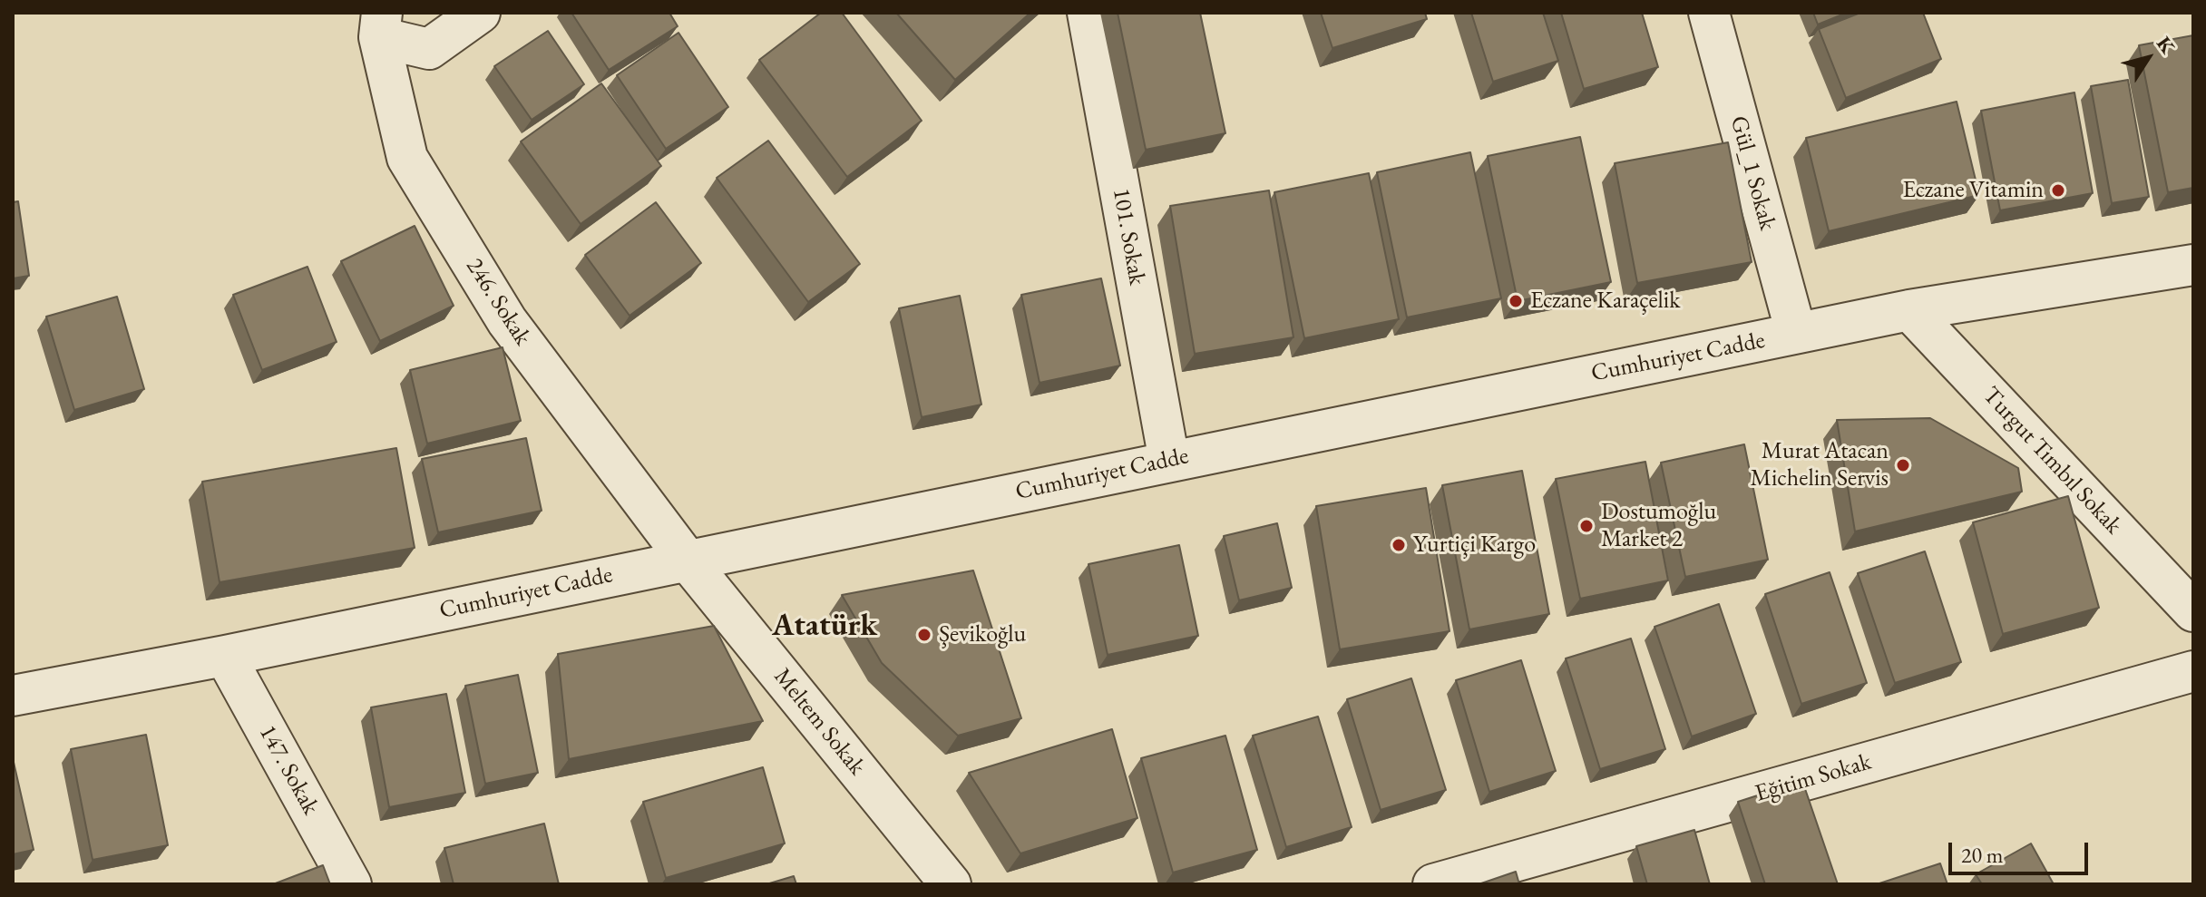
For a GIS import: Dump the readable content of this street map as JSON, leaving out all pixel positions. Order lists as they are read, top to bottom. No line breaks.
{"streets":{"street":["Gül_1 Sokak","101. Sokak","246. Sokak","Cumhuriyet Cadde","Turgut Tımbıl Sokak","Meltem Sokak","147. Sokak","Eğitim Sokak"]},"crossings":[["Gül_1 Sokak","Cumhuriyet Cadde"],["101. Sokak","Cumhuriyet Cadde"],["246. Sokak","Cumhuriyet Cadde"],["246. Sokak","Meltem Sokak"],["Cumhuriyet Cadde","Turgut Tımbıl Sokak"],["Cumhuriyet Cadde","Meltem Sokak"],["Cumhuriyet Cadde","147. Sokak"]],"districts":["Atatürk"],"places":["Eczane Vitamin","Eczane Karaçelik","Murat Atacan Michelin Servis","Dostumoğlu Market 2","Yurtiçi Kargo","Şevikoğlu"],"scale_bar":"20 m","north":"top right"}
